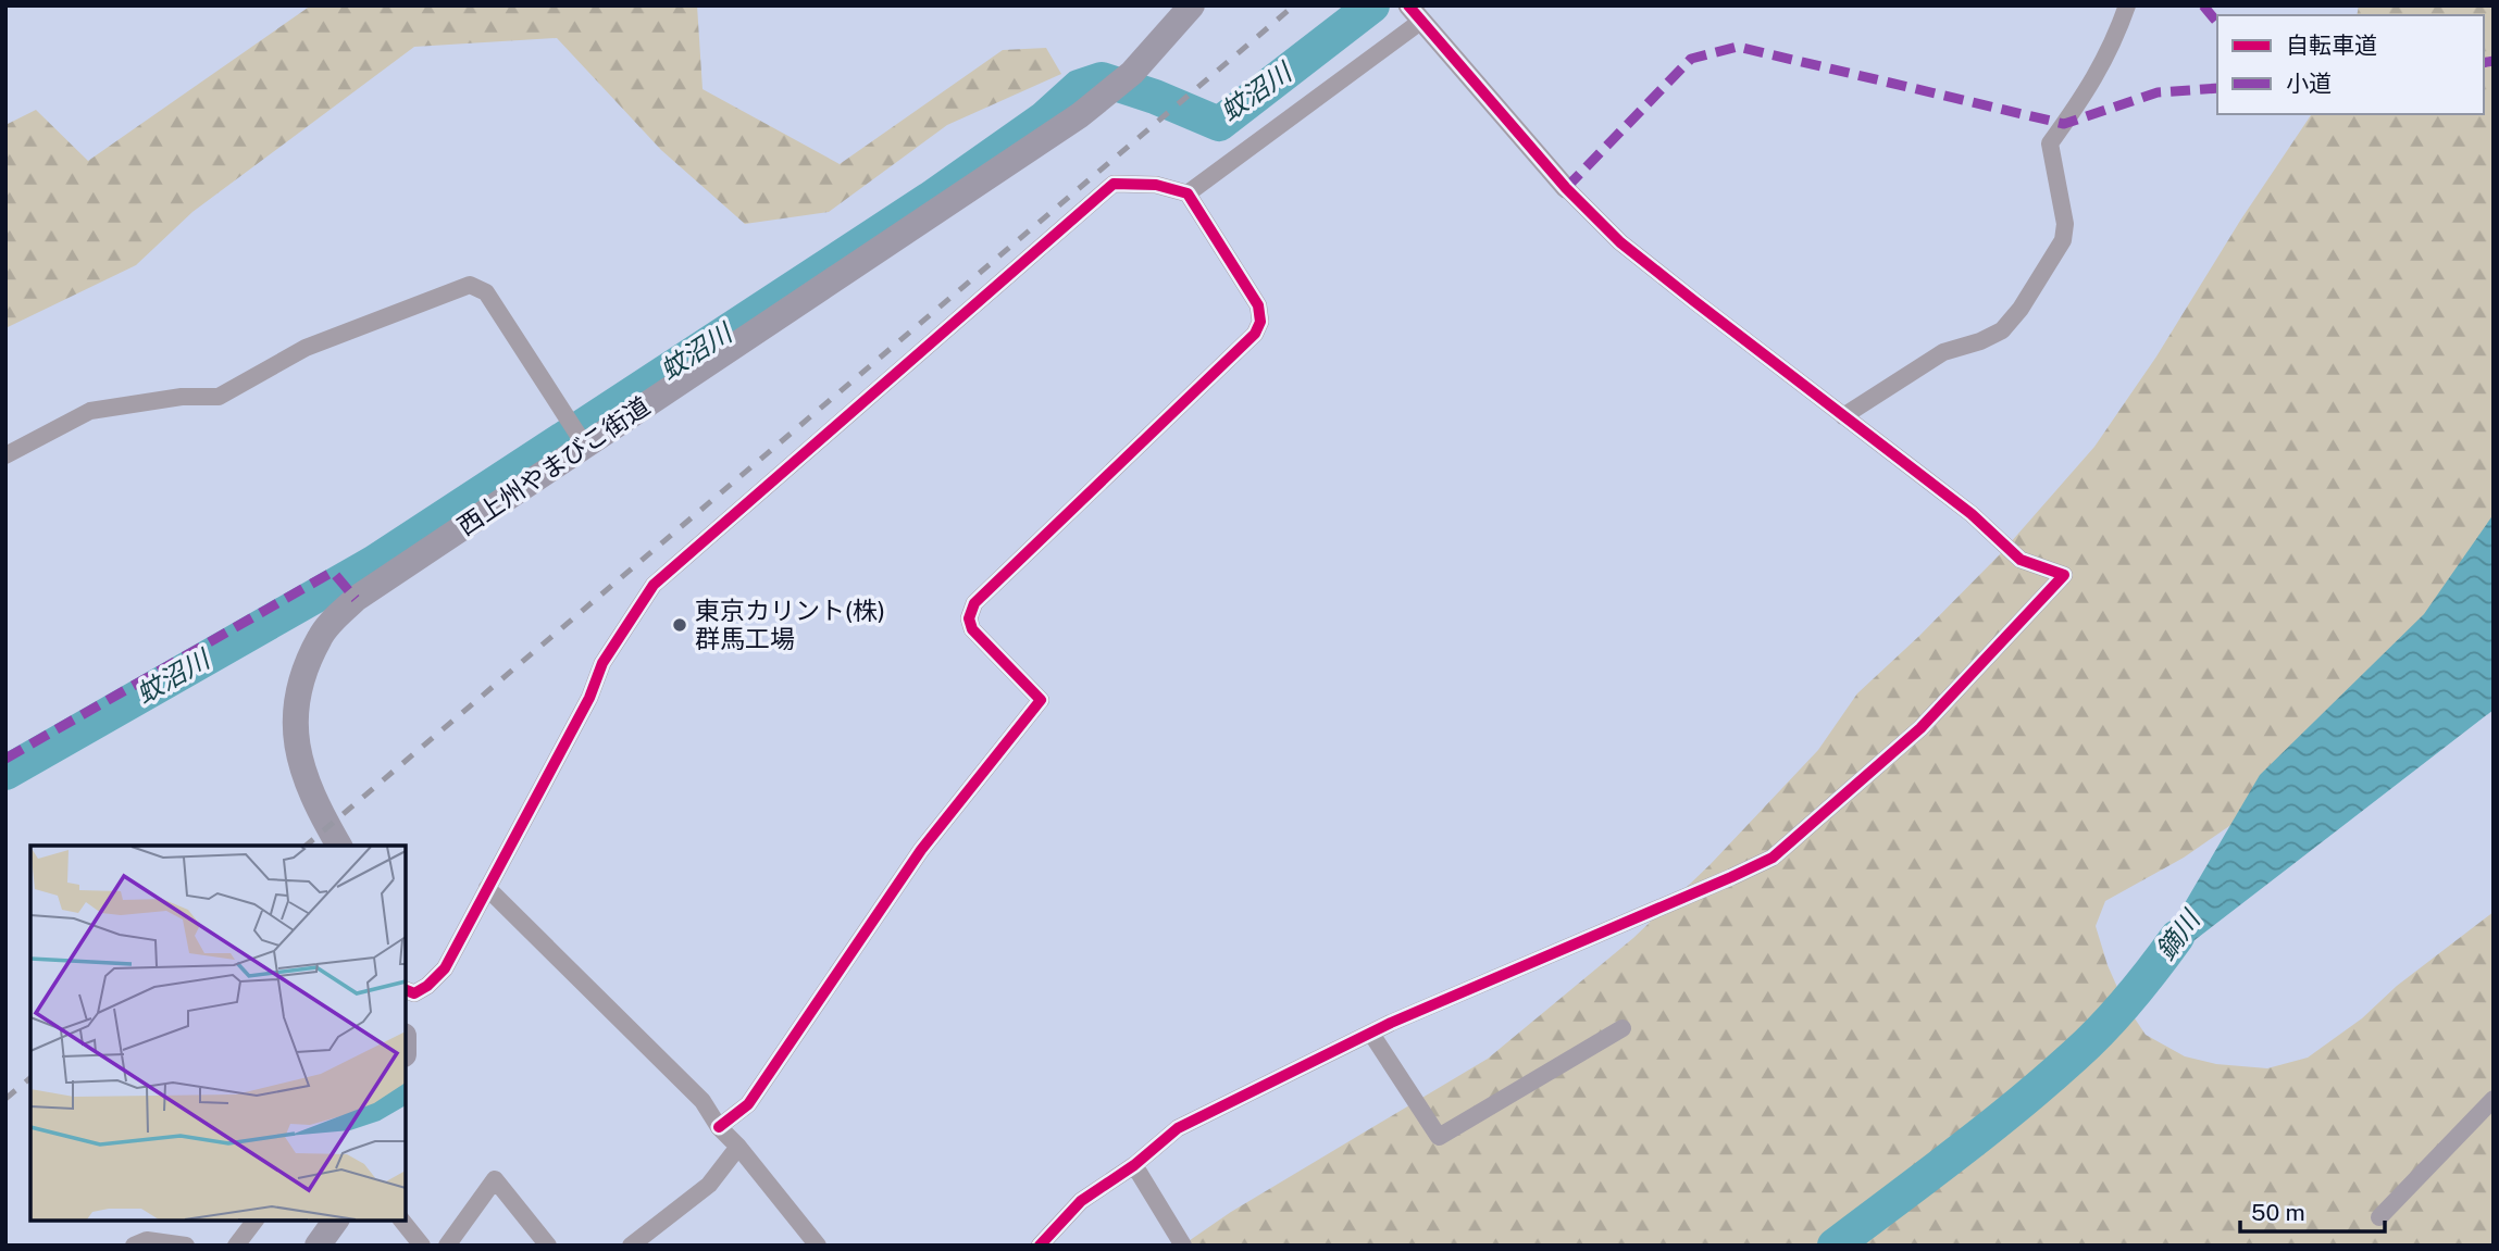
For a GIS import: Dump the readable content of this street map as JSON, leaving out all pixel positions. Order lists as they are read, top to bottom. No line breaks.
{"streets":{"highway":["西上州やまびこ街道"]},"water":["蚊沼川","鏑川"],"places":["東京カリント(株) 群馬工場"],"legend":["自転車道","小道"],"scale_bar":"50 m"}
